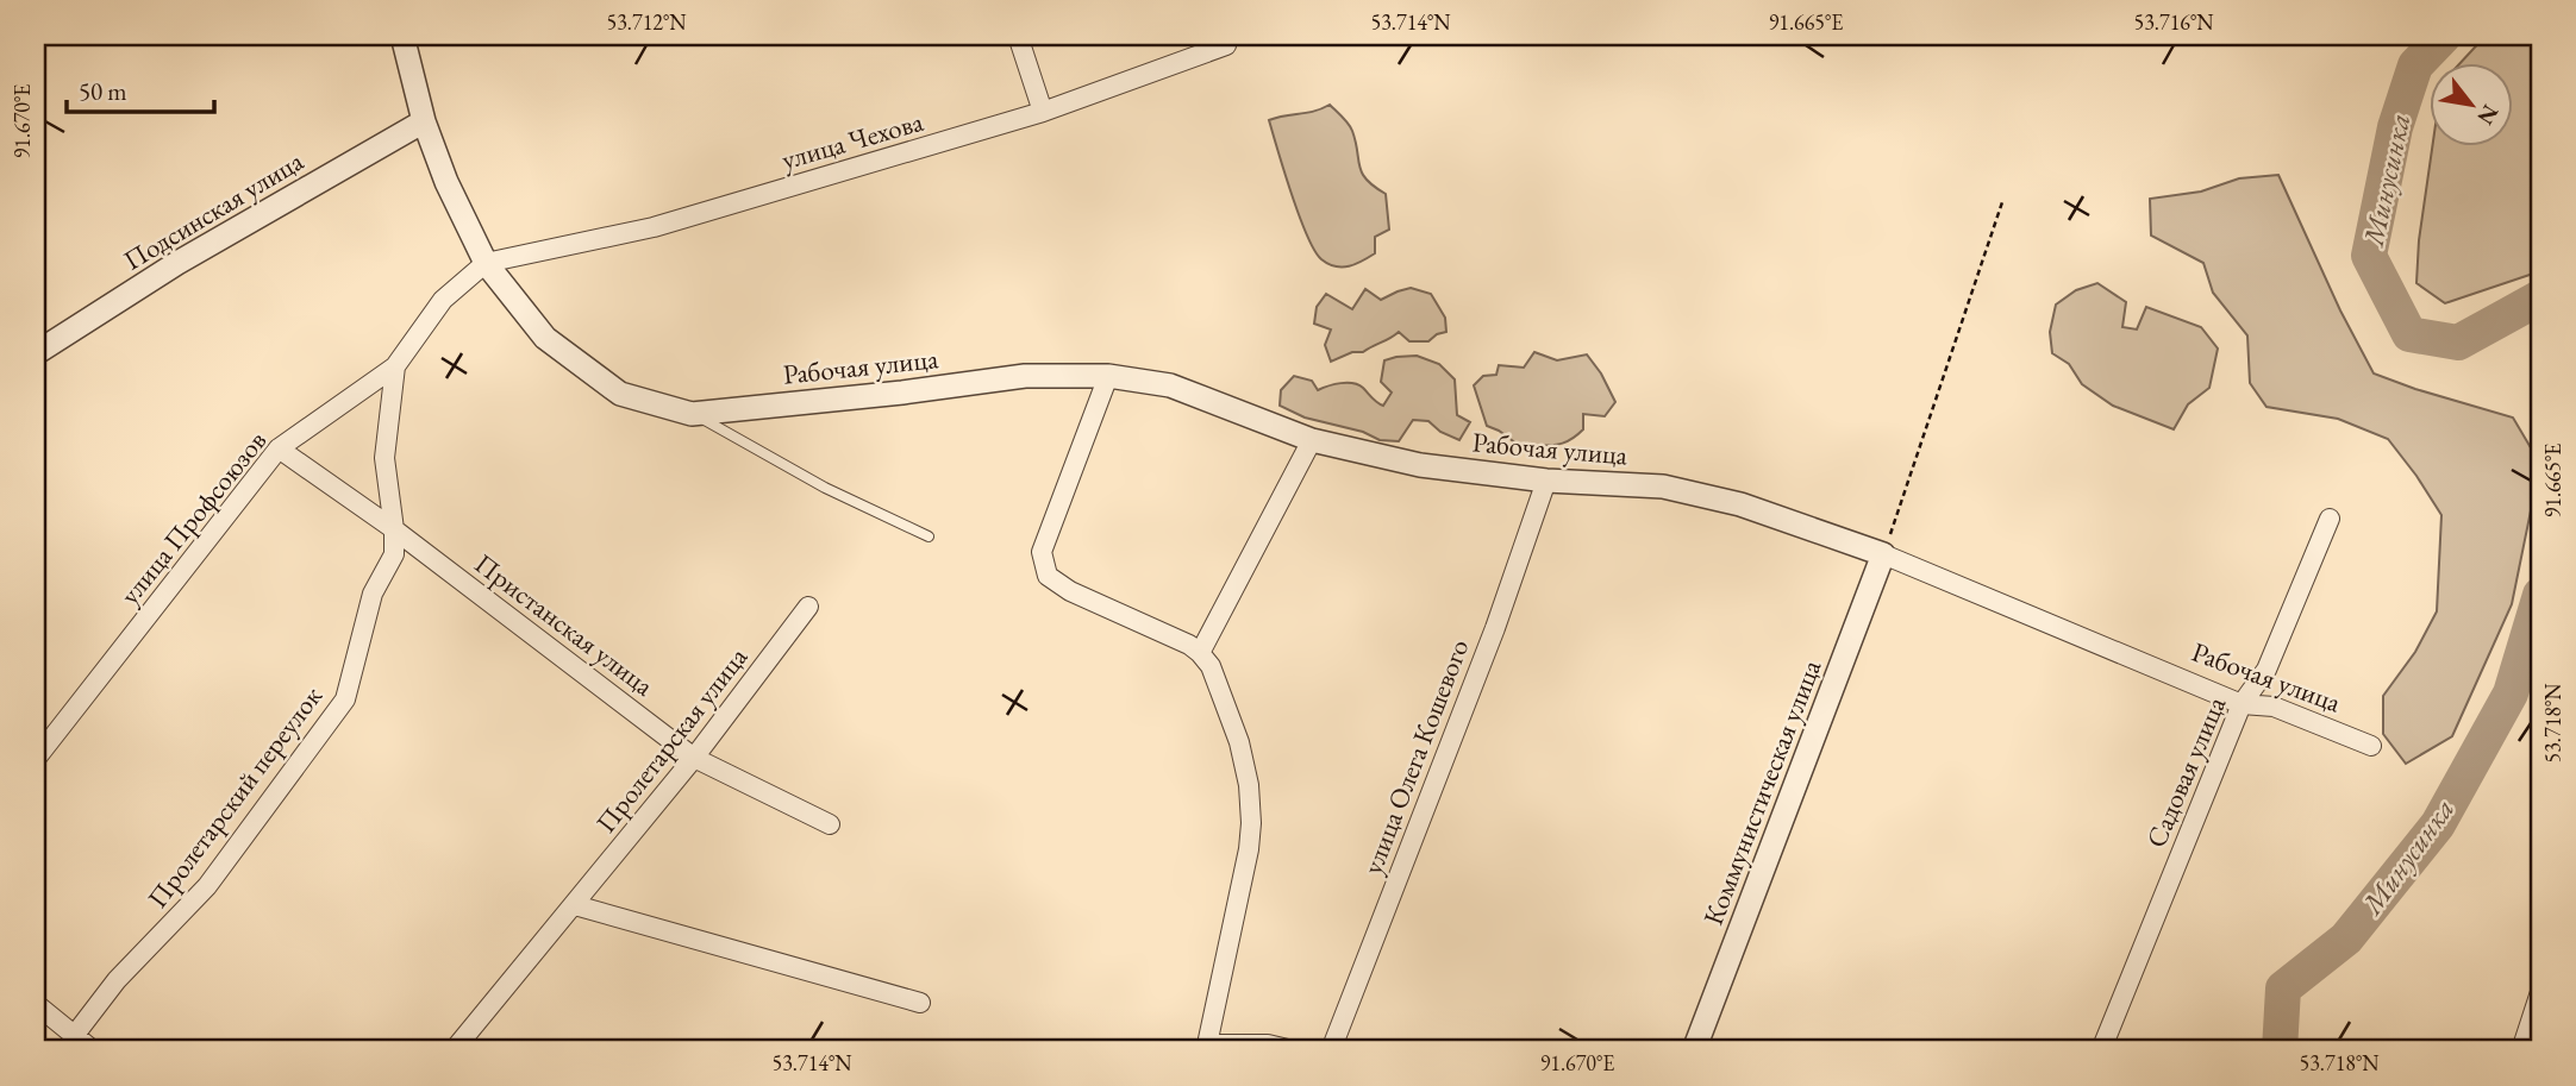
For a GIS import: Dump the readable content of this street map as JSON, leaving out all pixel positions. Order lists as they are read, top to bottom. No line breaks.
{"streets":{"street":["улица Чехова","Подсинская улица","Рабочая улица","улица Профсоюзов","Пристанская улица","Пролетарская улица","улица Олега Кошевого","Садовая улица","Коммунистическая улица","Пролетарский переулок"]},"crossings":[["улица Чехова","улица Профсоюзов"],["Рабочая улица","улица Олега Кошевого"],["Рабочая улица","Садовая улица"],["Рабочая улица","Коммунистическая улица"],["улица Профсоюзов","Пристанская улица"],["улица Профсоюзов","Пролетарский переулок"],["Пристанская улица","Пролетарская улица"],["Пристанская улица","Пролетарский переулок"]],"water":["Минусинка"],"scale_bar":"50 m","north":"bottom right","coordinates":["53.712°N","53.714°N","91.665°E","53.716°N","91.670°E","53.718°N"]}
